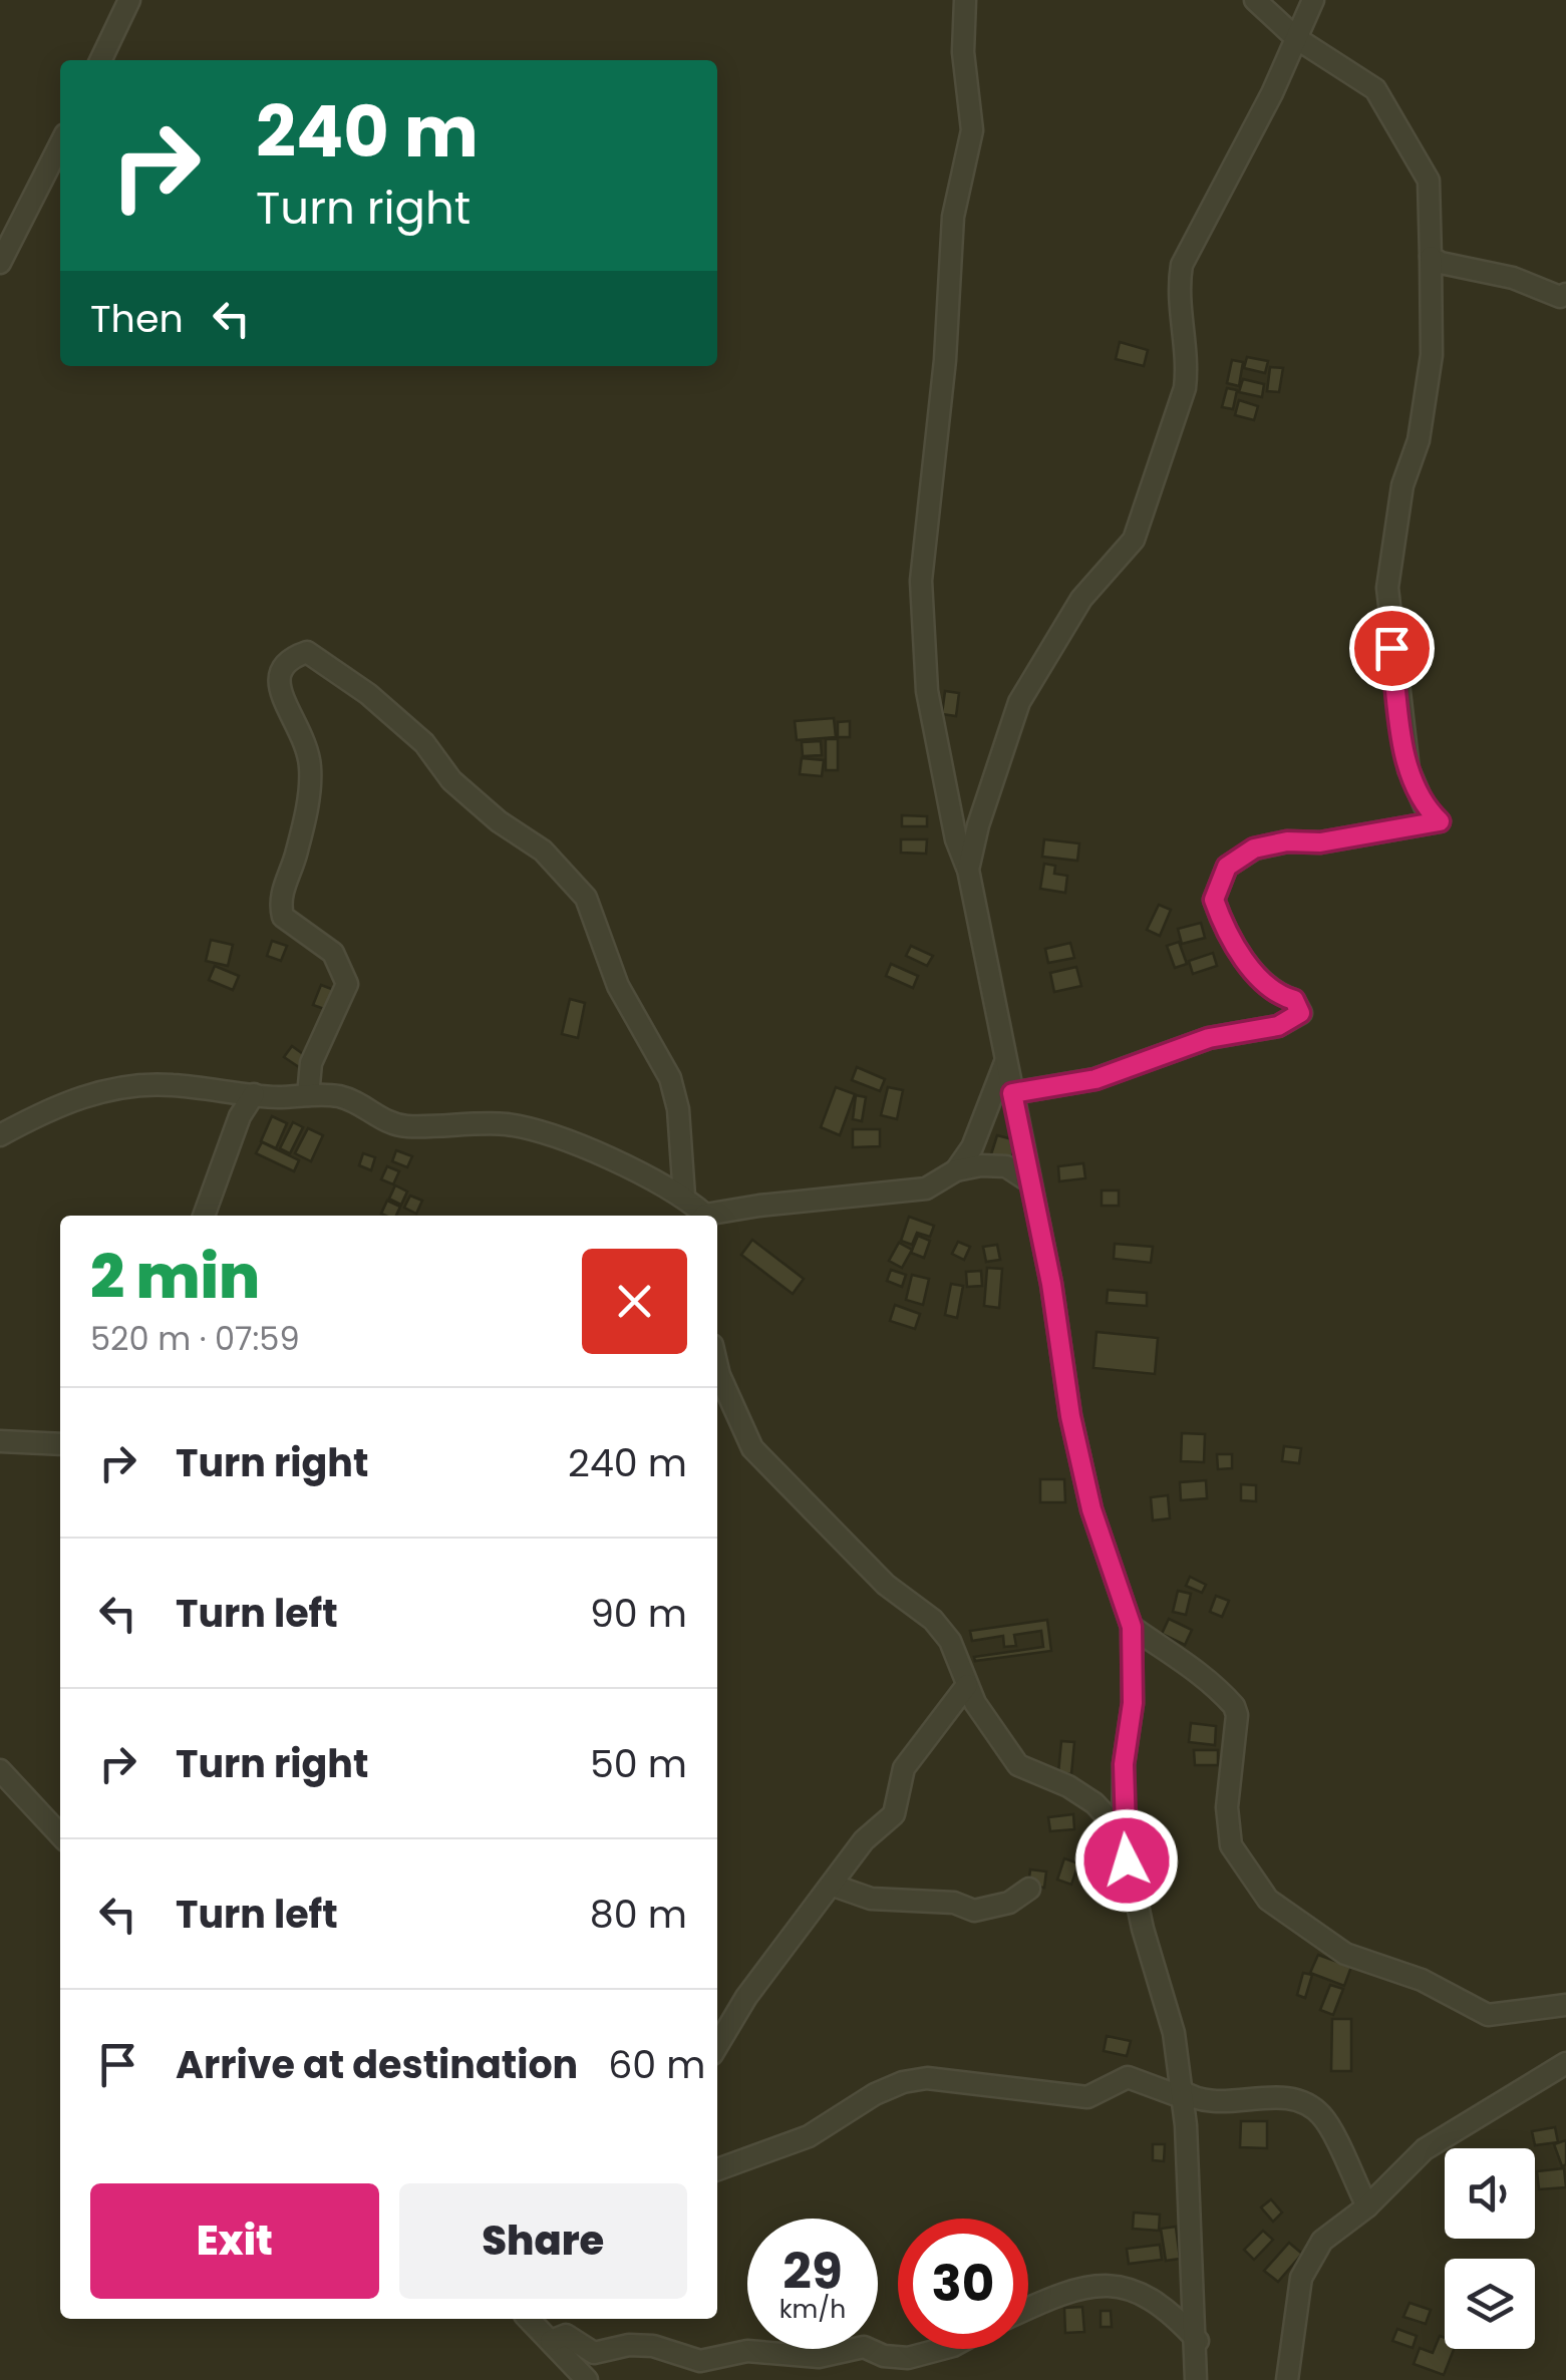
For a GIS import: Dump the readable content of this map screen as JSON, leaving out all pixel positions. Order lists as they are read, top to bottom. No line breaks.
{"page":{"turn":["240 m","Turn right"],"then":"Then","heading":["2 min","520 m · 07:59"],"list":[{"name":"Turn right","value":"240 m"},{"name":"Turn left","value":"90 m"},{"name":"Turn right","value":"50 m"},{"name":"Turn left","value":"80 m"},{"name":"Arrive at destination","value":"60 m"}],"buttons":["Exit","Share"],"speed":"29 km/h","limit":"30"}}
